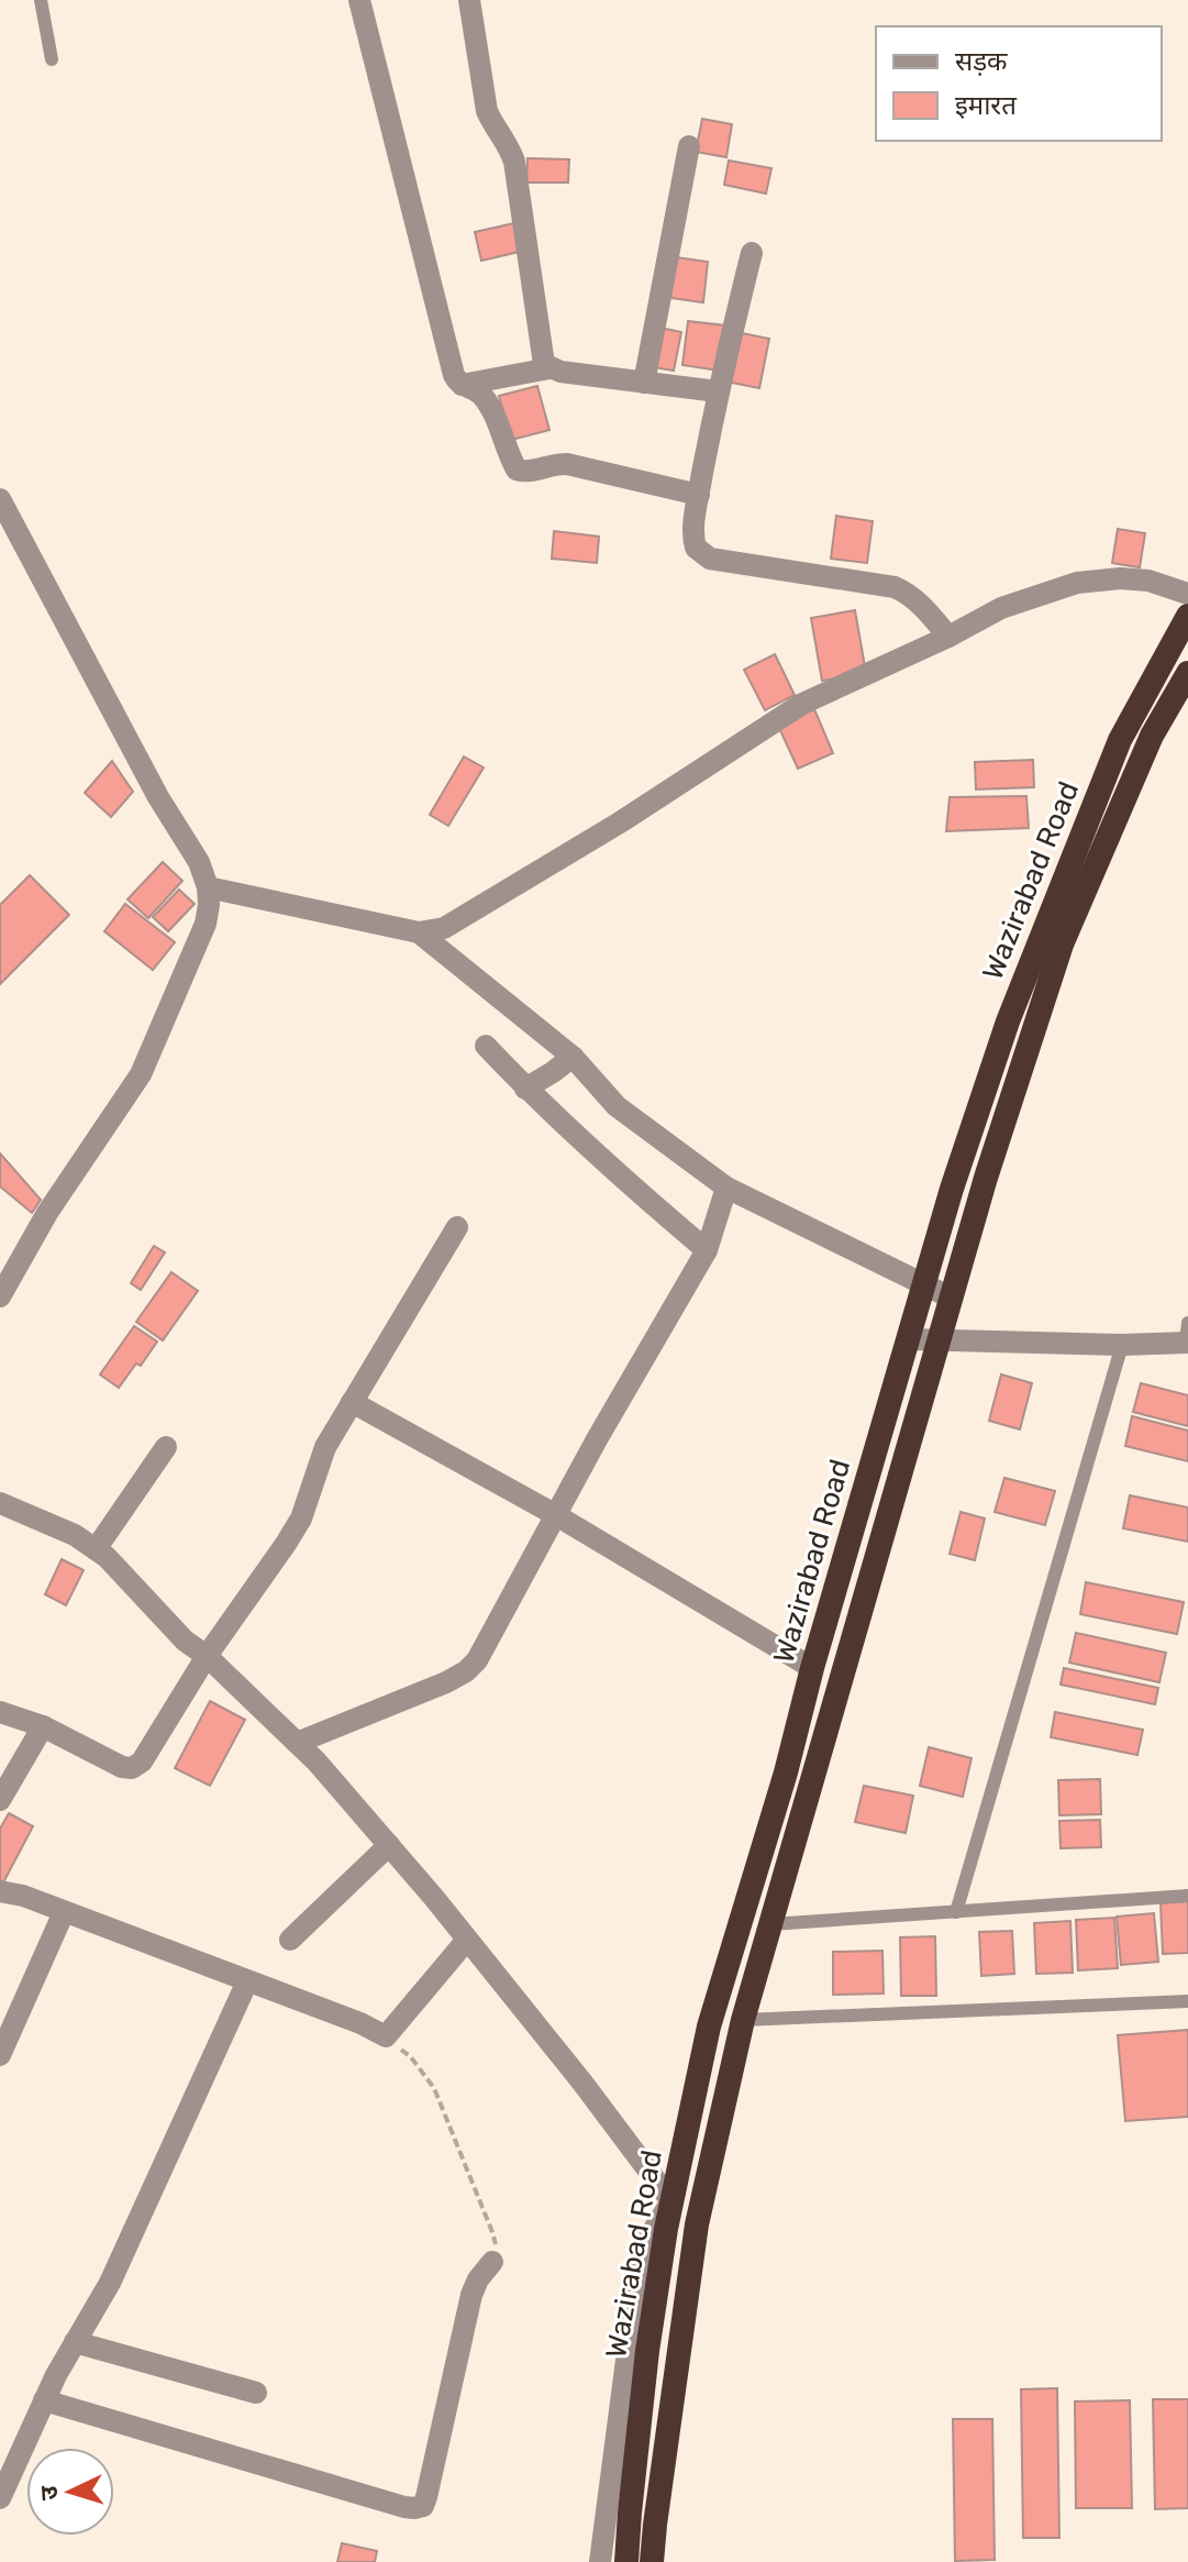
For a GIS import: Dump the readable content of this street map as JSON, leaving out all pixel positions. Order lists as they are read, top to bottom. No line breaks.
{"streets":{"highway":["Wazirabad Road"]},"legend":["सड़क","इमारत"],"north":"left"}
